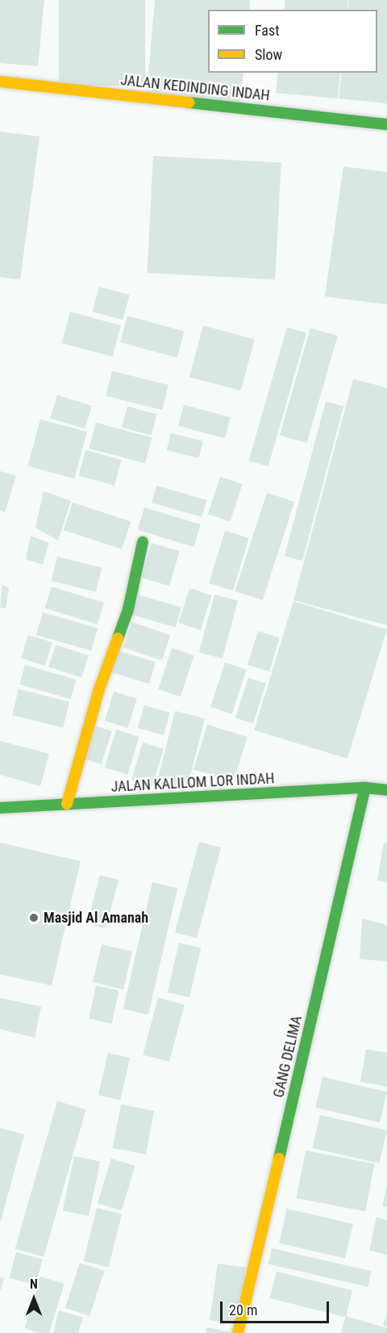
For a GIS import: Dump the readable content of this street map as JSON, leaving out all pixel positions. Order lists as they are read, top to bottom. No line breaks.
{"streets":{"street":["JALAN KEDINDING INDAH","JALAN KALILOM LOR INDAH","GANG DELIMA"]},"crossings":[["JALAN KALILOM LOR INDAH","GANG DELIMA"]],"places":["Masjid Al Amanah"],"legend":["Fast","Slow"],"scale_bar":"20 m","north":"top"}
